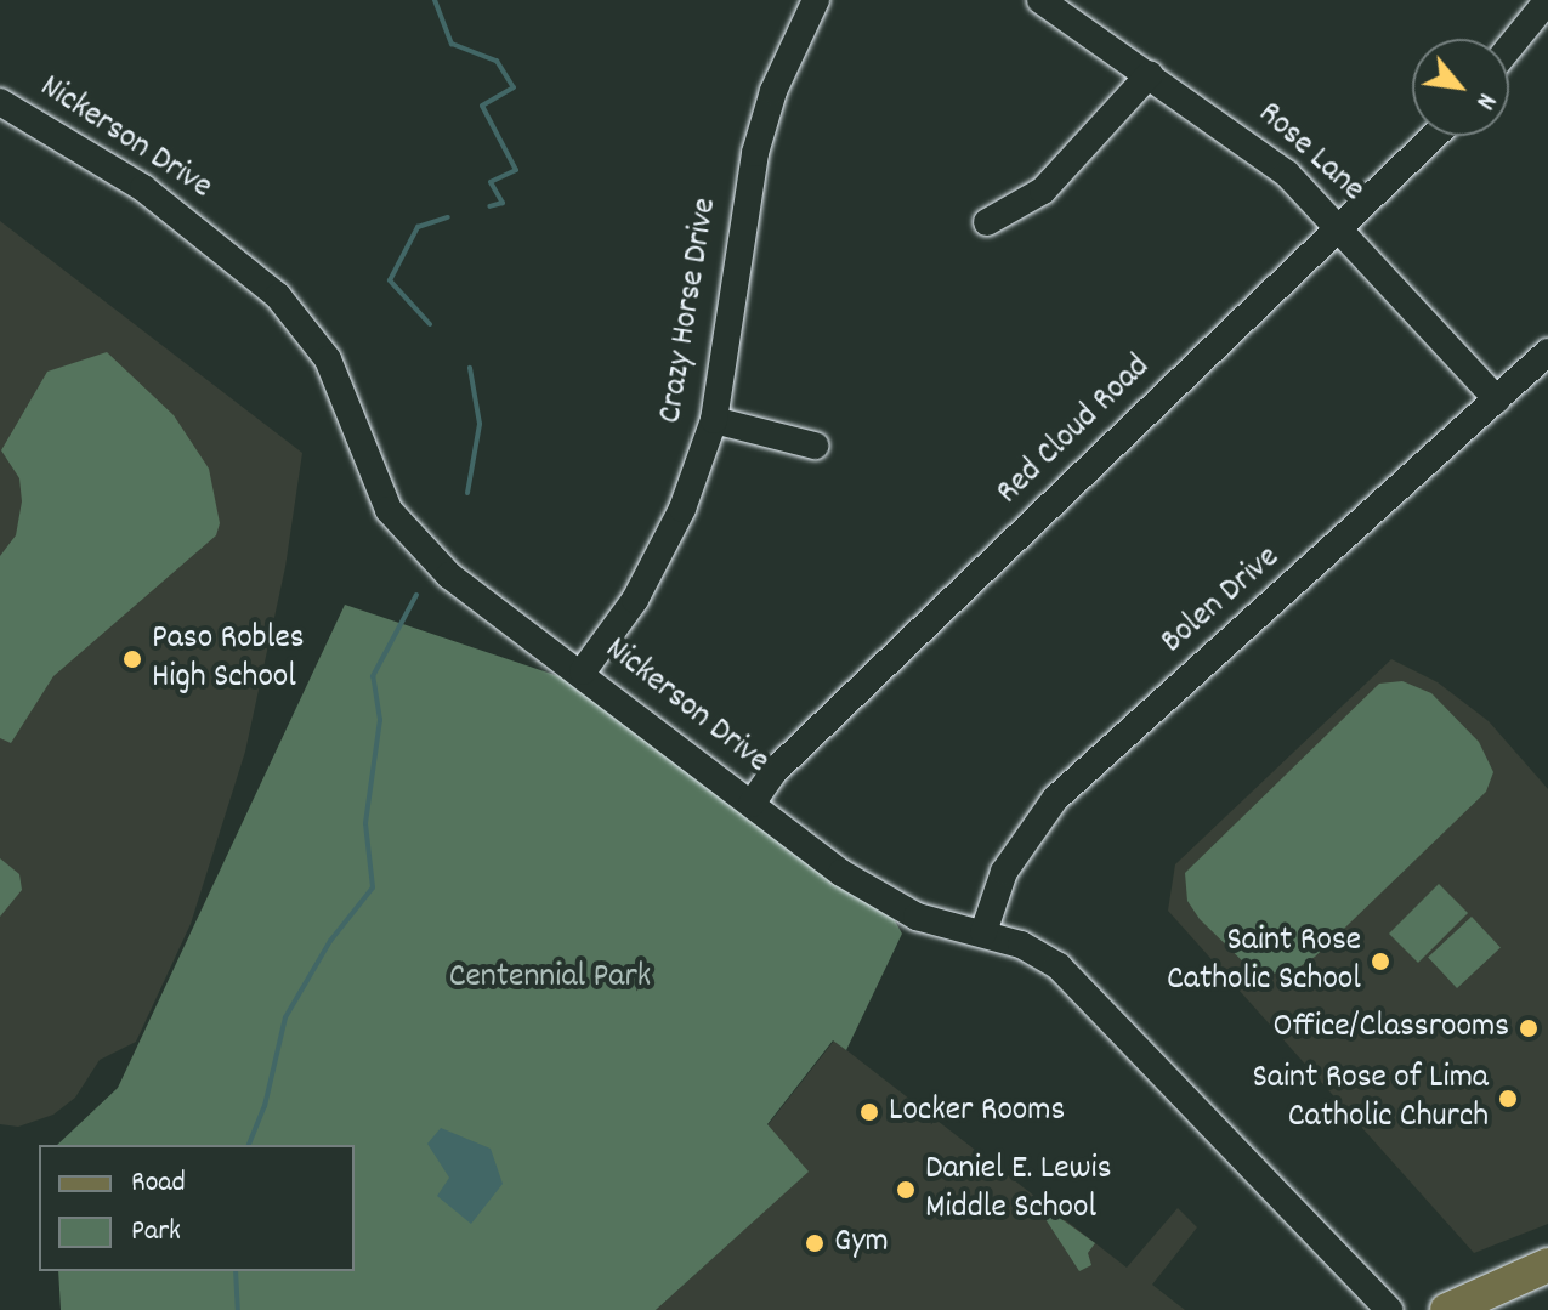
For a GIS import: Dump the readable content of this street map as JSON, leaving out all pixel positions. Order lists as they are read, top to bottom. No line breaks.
{"streets":{"street":["Nickerson Drive","Rose Lane","Crazy Horse Drive","Red Cloud Road","Bolen Drive"]},"crossings":[["Nickerson Drive","Crazy Horse Drive"],["Nickerson Drive","Red Cloud Road"],["Nickerson Drive","Bolen Drive"],["Rose Lane","Red Cloud Road"],["Rose Lane","Bolen Drive"]],"parks":["Centennial Park"],"places":["Paso Robles High School","Saint Rose Catholic School","Office/Classrooms","Saint Rose of Lima Catholic Church","Locker Rooms","Daniel E. Lewis Middle School","Gym"],"legend":["Road","Park"],"north":"bottom right"}
